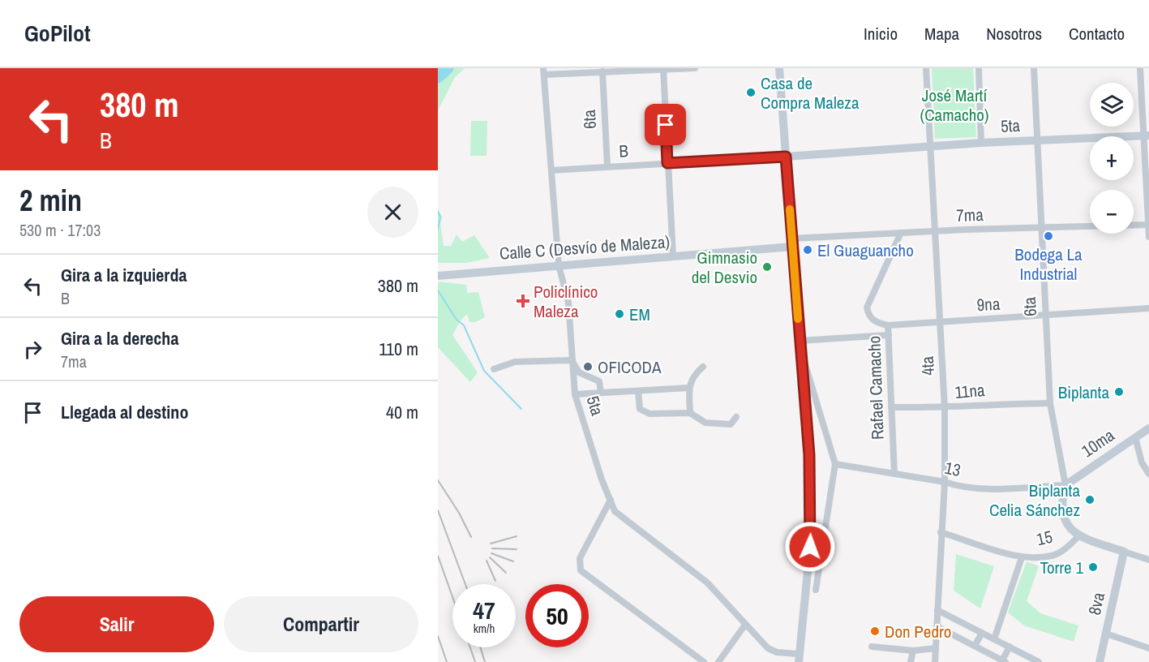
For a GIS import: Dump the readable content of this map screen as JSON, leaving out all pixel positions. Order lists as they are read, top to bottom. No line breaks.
{"streets":{"street":["6ta","5ta","B","7ma","Calle C (Desvío de Maleza)","9na","4ta","Rafael Camacho","11na","10ma","13","15","8va"]},"crossings":[["6ta","5ta"],["6ta","B"],["6ta","7ma"],["6ta","9na"],["6ta","11na"],["6ta","10ma"],["6ta","13"],["6ta","15"],["5ta","B"],["5ta","Calle C (Desvío de Maleza)"],["5ta","4ta"],["7ma","Calle C (Desvío de Maleza)"],["7ma","4ta"],["7ma","Rafael Camacho"],["9na","4ta"],["9na","Rafael Camacho"],["4ta","11na"],["4ta","13"],["4ta","15"],["Rafael Camacho","11na"],["Rafael Camacho","13"],["10ma","13"]],"parks":["José Martí (Camacho)"],"places":{"other":["Casa de Compra Maleza","Bodega La Industrial","El Guaguancho","Gimnasio del Desvio","EM","OFICODA","Biplanta","Biplanta Celia Sánchez","Torre 1","Don Pedro"],"health":["Policlínico Maleza"]},"page":{"header":"GoPilot","nav":["Inicio","Mapa","Nosotros","Contacto"],"turn":["380 m","B"],"map_buttons":["+","−"],"heading":["2 min","530 m · 17:03"],"list":[{"name":"Gira a la izquierda","note":"B","value":"380 m"},{"name":"Gira a la derecha","note":"7ma","value":"110 m"},{"name":"Llegada al destino","value":"40 m"}],"speed":"47 km/h","limit":"50","buttons":["Salir","Compartir"]}}
